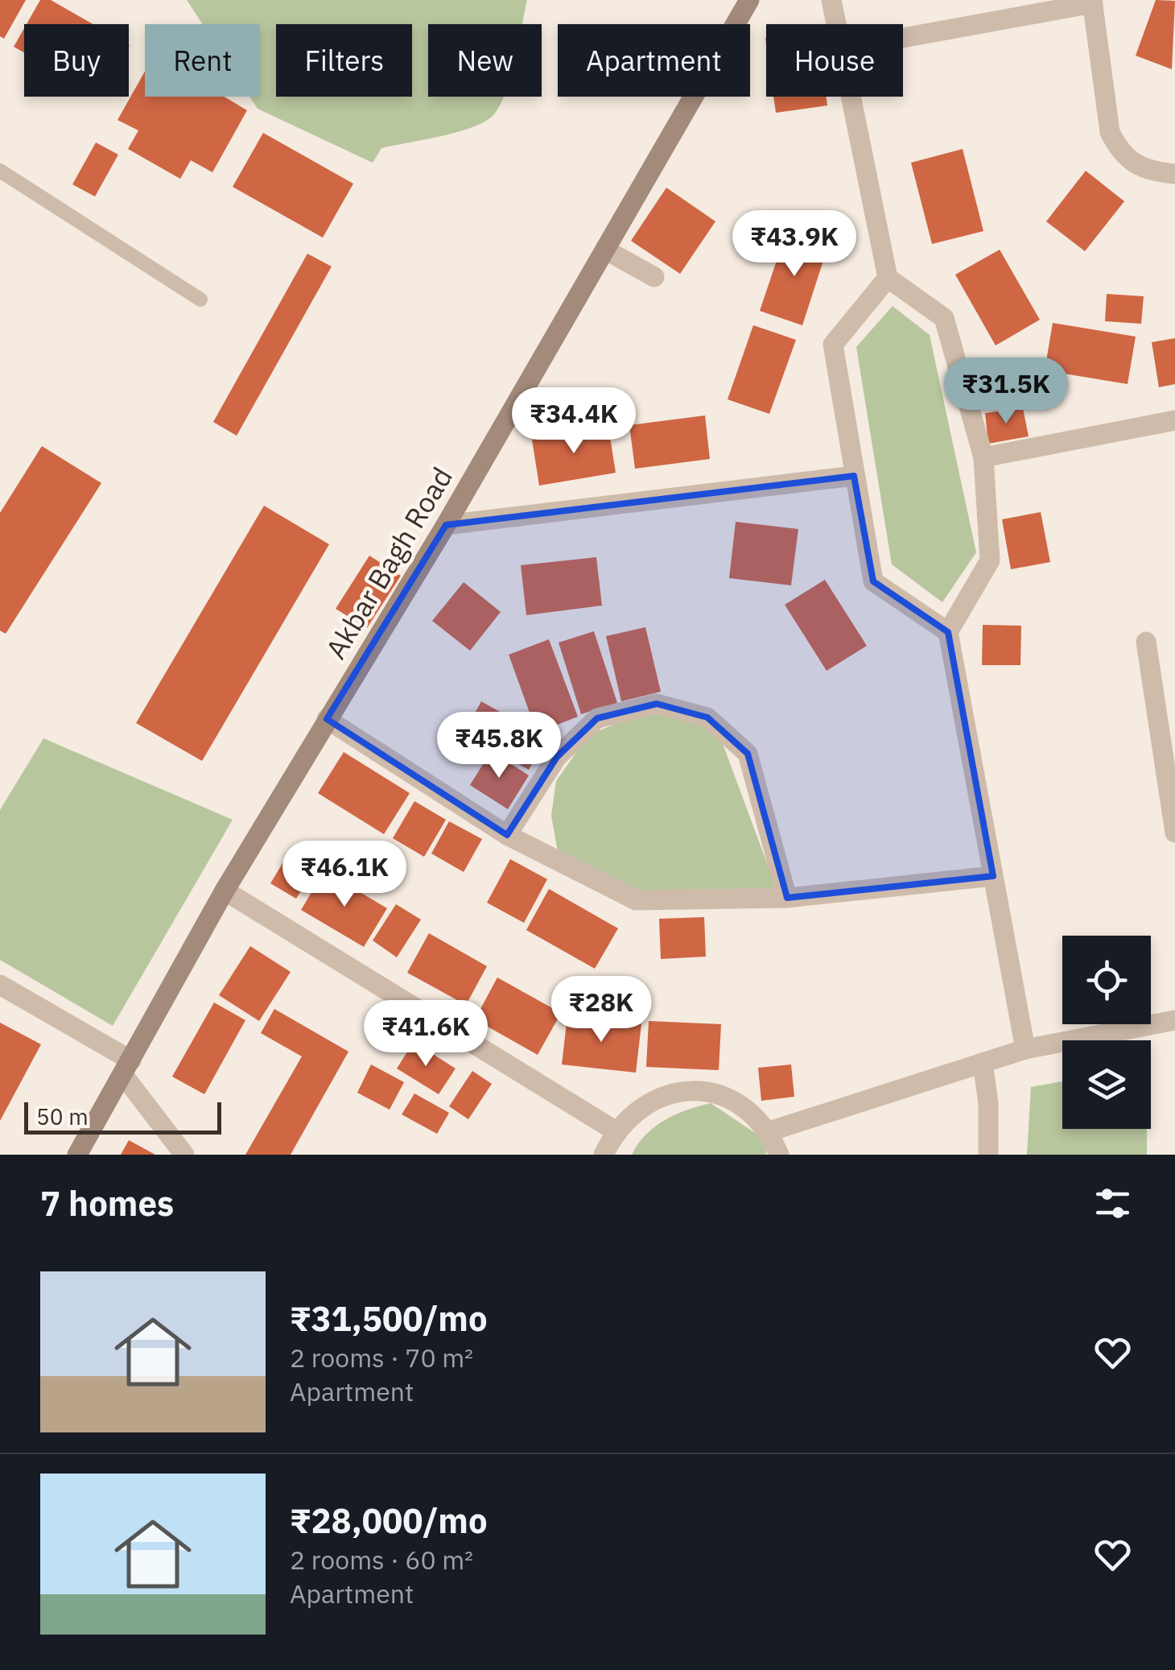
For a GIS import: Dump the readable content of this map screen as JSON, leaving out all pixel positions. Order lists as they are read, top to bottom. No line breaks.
{"streets":{"street":["Akbar Bagh Road"]},"scale_bar":"50 m","page":{"chip":["Buy","Rent","Filters","New","Apartment","House"],"price":["₹43.9K","₹31.5K","₹34.4K","₹45.8K","₹46.1K","₹28K","₹41.6K"],"scale":"50 m","heading":"7 homes","list":[{"name":"₹31,500/mo","note":"2 rooms · 70 m² · Apartment"},{"name":"₹28,000/mo","note":"2 rooms · 60 m² · Apartment"}]}}
